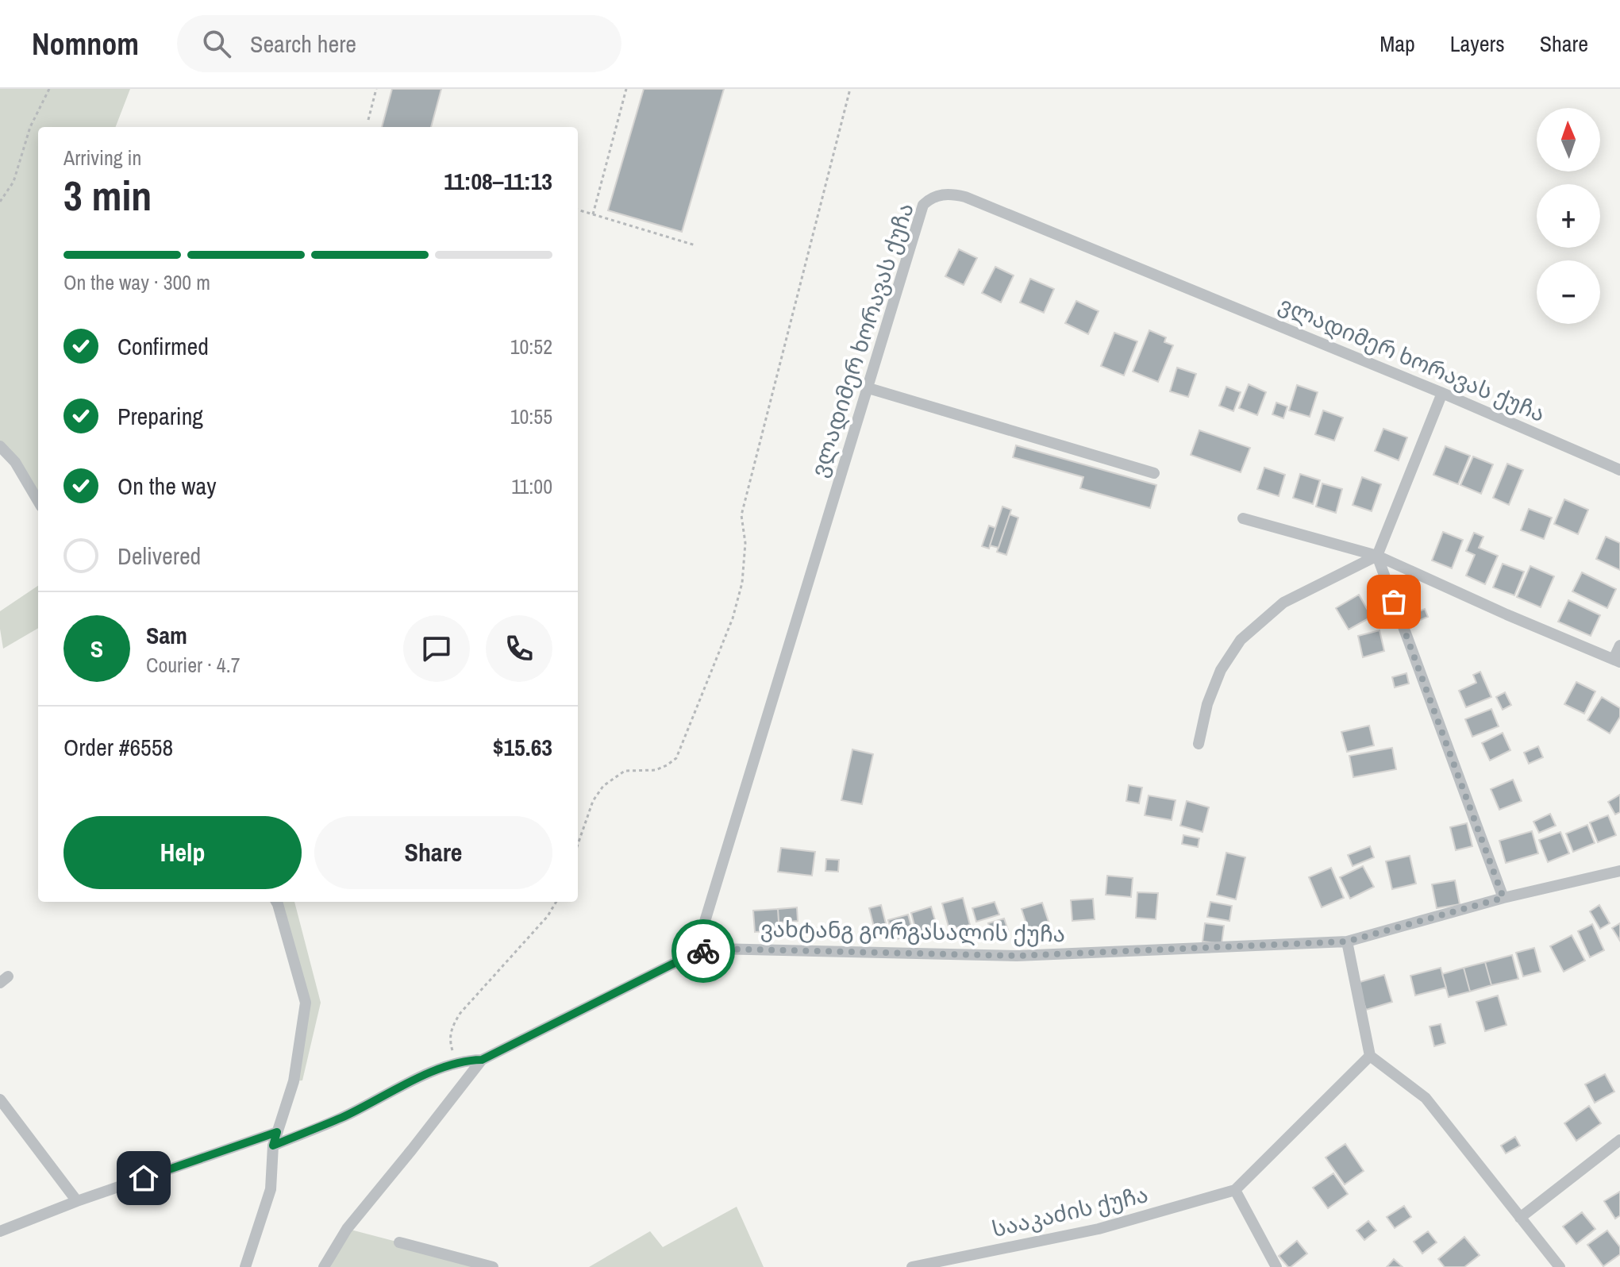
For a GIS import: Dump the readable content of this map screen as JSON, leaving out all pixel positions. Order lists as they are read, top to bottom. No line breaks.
{"streets":{"street":["ვლადიმერ ხორავას ქუჩა","ვახტანგ გორგასალის ქუჩა","სააკაძის ქუჩა"]},"crossings":[["ვლადიმერ ხორავას ქუჩა","ვახტანგ გორგასალის ქუჩა"]],"north":"top","page":{"header":"Nomnom","search":"Search here","nav":["Map","Layers","Share"],"map_buttons":["+","−"],"heading":["3 min","Arriving in","11:08–11:13"],"panel":["Sam","Courier · 4.7","Order #6558","$15.63"],"bar":"On the way · 300 m","list":[["Confirmed","10:52"],["Preparing","10:55"],["On the way","11:00"],"Delivered"],"round":"S","buttons":["Help","Share"]}}
